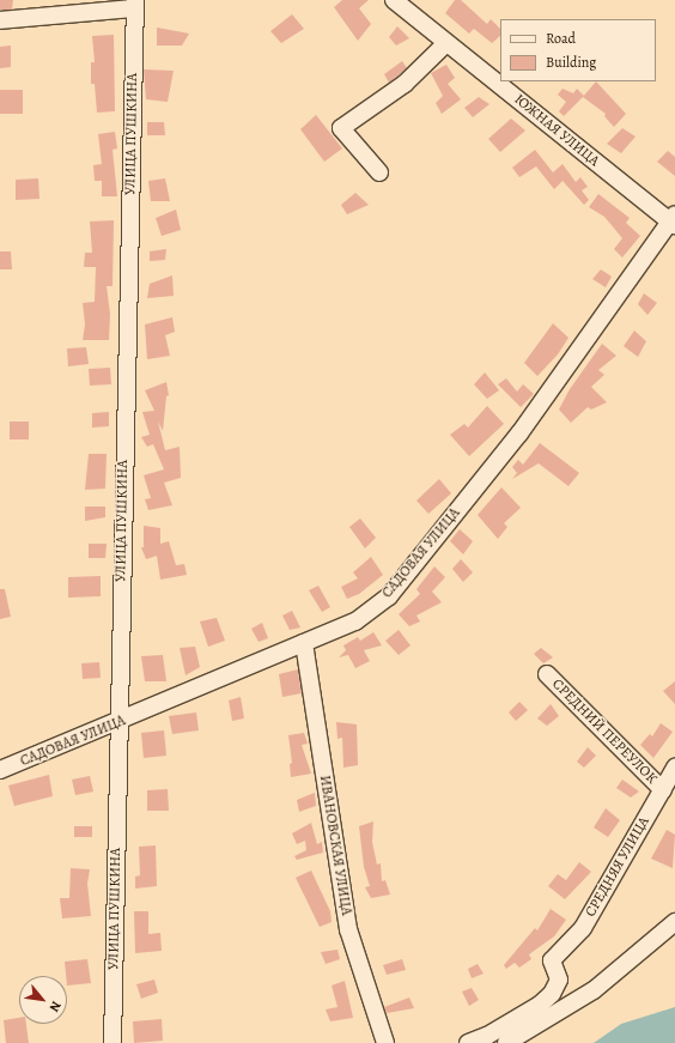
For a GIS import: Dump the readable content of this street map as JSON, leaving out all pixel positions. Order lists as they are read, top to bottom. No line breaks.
{"streets":{"street":["ЮЖНАЯ УЛИЦА","УЛИЦА ПУШКИНА","САДОВАЯ УЛИЦА","СРЕДНИЙ ПЕРЕУЛОК","ИВАНОВСКАЯ УЛИЦА","СРЕДНЯЯ УЛИЦА"]},"crossings":[["ЮЖНАЯ УЛИЦА","САДОВАЯ УЛИЦА"],["УЛИЦА ПУШКИНА","САДОВАЯ УЛИЦА"],["САДОВАЯ УЛИЦА","ИВАНОВСКАЯ УЛИЦА"],["СРЕДНИЙ ПЕРЕУЛОК","СРЕДНЯЯ УЛИЦА"]],"legend":["Road","Building"],"north":"bottom right"}
